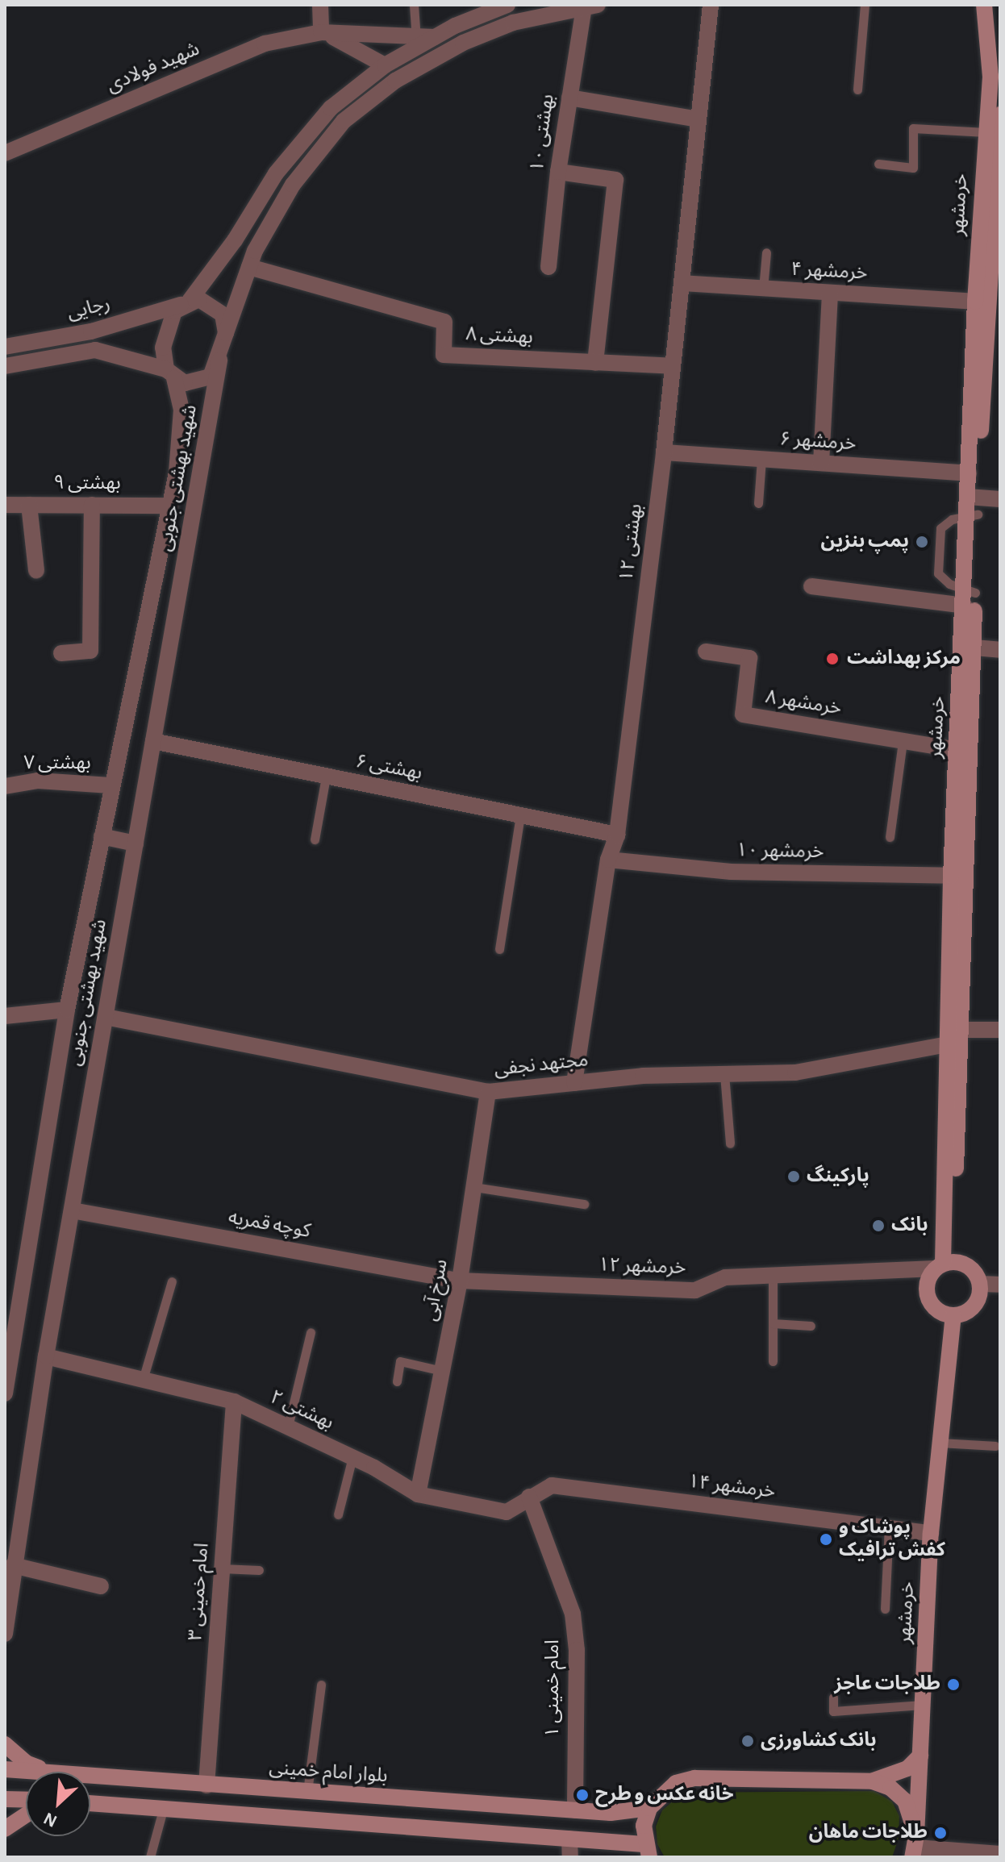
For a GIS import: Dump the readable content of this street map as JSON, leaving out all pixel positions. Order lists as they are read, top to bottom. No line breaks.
{"streets":{"main road":["خرمشهر","بلوار امام خمینی"],"street":["شهید فولادی","بهشتی ۱۰","خرمشهر ۴","رجایی","بهشتی ۸","خرمشهر ۶","شهید بهشتی جنوبی","بهشتی ۹","بهشتی ۱۲","خرمشهر ۸","بهشتی ۷","بهشتی ۶","خرمشهر ۱۰","مجتهد نجفی","کوچه قمریه","خرمشهر ۱۲","سرخ آبی","بهشتی ۲","خرمشهر ۱۴","امام خمینی ۳","امام خمینی ۱"]},"crossings":[["خرمشهر","خرمشهر ۴"],["خرمشهر","خرمشهر ۶"],["خرمشهر","خرمشهر ۸"],["خرمشهر","خرمشهر ۱۰"],["خرمشهر","مجتهد نجفی"],["خرمشهر","خرمشهر ۱۲"],["خرمشهر","خرمشهر ۱۴"],["خرمشهر ۴","بهشتی ۱۲"],["رجایی","شهید بهشتی جنوبی"],["بهشتی ۸","بهشتی ۱۲"],["خرمشهر ۶","بهشتی ۱۲"],["شهید بهشتی جنوبی","بهشتی ۹"],["شهید بهشتی جنوبی","بهشتی ۷"],["شهید بهشتی جنوبی","بهشتی ۶"],["شهید بهشتی جنوبی","مجتهد نجفی"],["شهید بهشتی جنوبی","کوچه قمریه"],["شهید بهشتی جنوبی","بهشتی ۲"],["بهشتی ۱۲","بهشتی ۶"],["بهشتی ۱۲","خرمشهر ۱۰"],["بهشتی ۱۲","مجتهد نجفی"],["مجتهد نجفی","سرخ آبی"],["کوچه قمریه","خرمشهر ۱۲"],["کوچه قمریه","سرخ آبی"],["خرمشهر ۱۲","سرخ آبی"],["سرخ آبی","بهشتی ۲"],["بهشتی ۲","خرمشهر ۱۴"],["بهشتی ۲","امام خمینی ۳"],["بهشتی ۲","امام خمینی ۱"],["خرمشهر ۱۴","امام خمینی ۱"],["امام خمینی ۳","بلوار امام خمینی"],["امام خمینی ۱","بلوار امام خمینی"]],"places":["پمپ بنزین","مرکز بهداشت","پارکینگ","بانک","پوشاک و کفش ترافیک","طلاجات عاجز","بانک کشاورزی","خانه عکس و طرح","طلاجات ماهان"],"north":"bottom left"}
